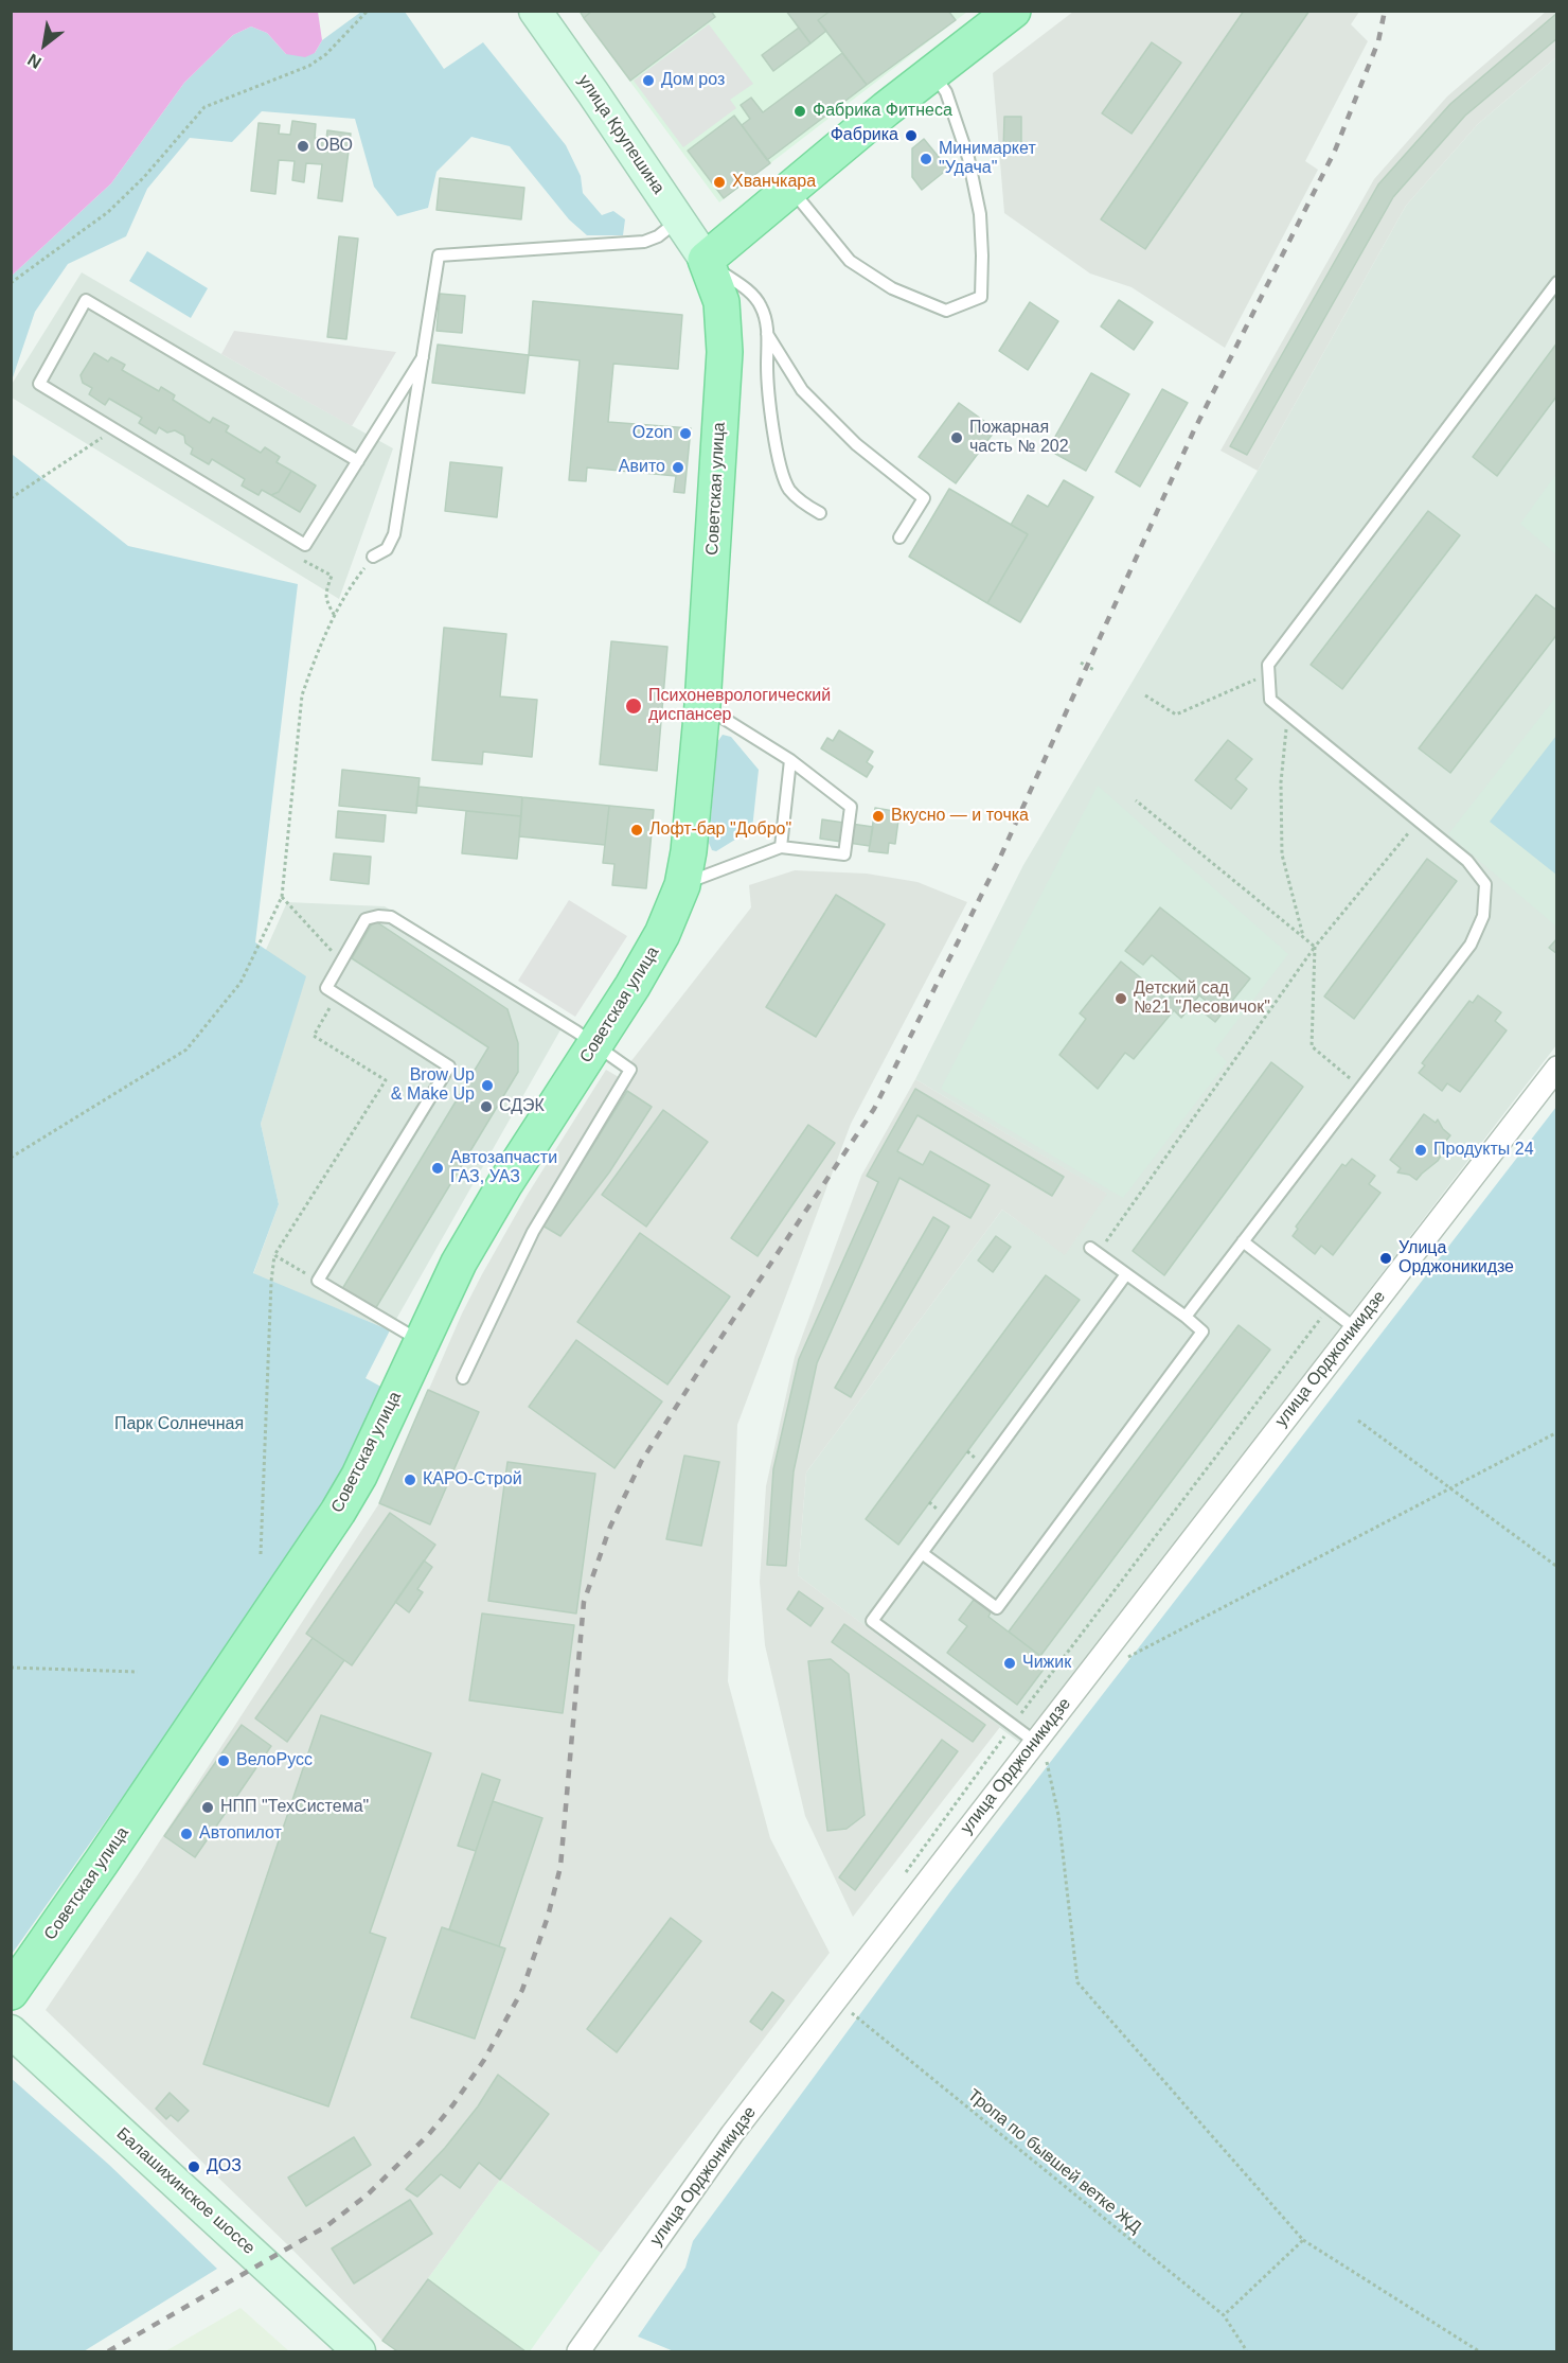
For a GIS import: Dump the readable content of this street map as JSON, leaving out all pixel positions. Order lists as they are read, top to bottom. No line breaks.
{"streets":{"main road":["улица Крупешина","Советская улица","Балашихинское шоссе"],"street":["улица Орджоникидзе"],"path":["Тропа по бывшей ветке ЖД"]},"crossings":[["улица Крупешина","Советская улица"],["улица Орджоникидзе","Тропа по бывшей ветке ЖД"]],"parks":["Парк Солнечная"],"places":["Дом роз","Фабрика Фитнеса","Фабрика","ОВО","Минимаркет \"Удача\"","Хванчкара","Ozon","Пожарная часть № 202","Авито","Психоневрологический диспансер","Вкусно — и точка","Лофт-бар \"Добро\"","Детский сад №21 \"Лесовичок\"","Brow Up & Make Up","СДЭК","Продукты 24","Автозапчасти ГАЗ, УАЗ","Улица Орджоникидзе","КАРО-Строй","Чижик","ВелоРусс","НПП \"ТехСистема\"","Автопилот","ДОЗ"],"north":"bottom left"}
